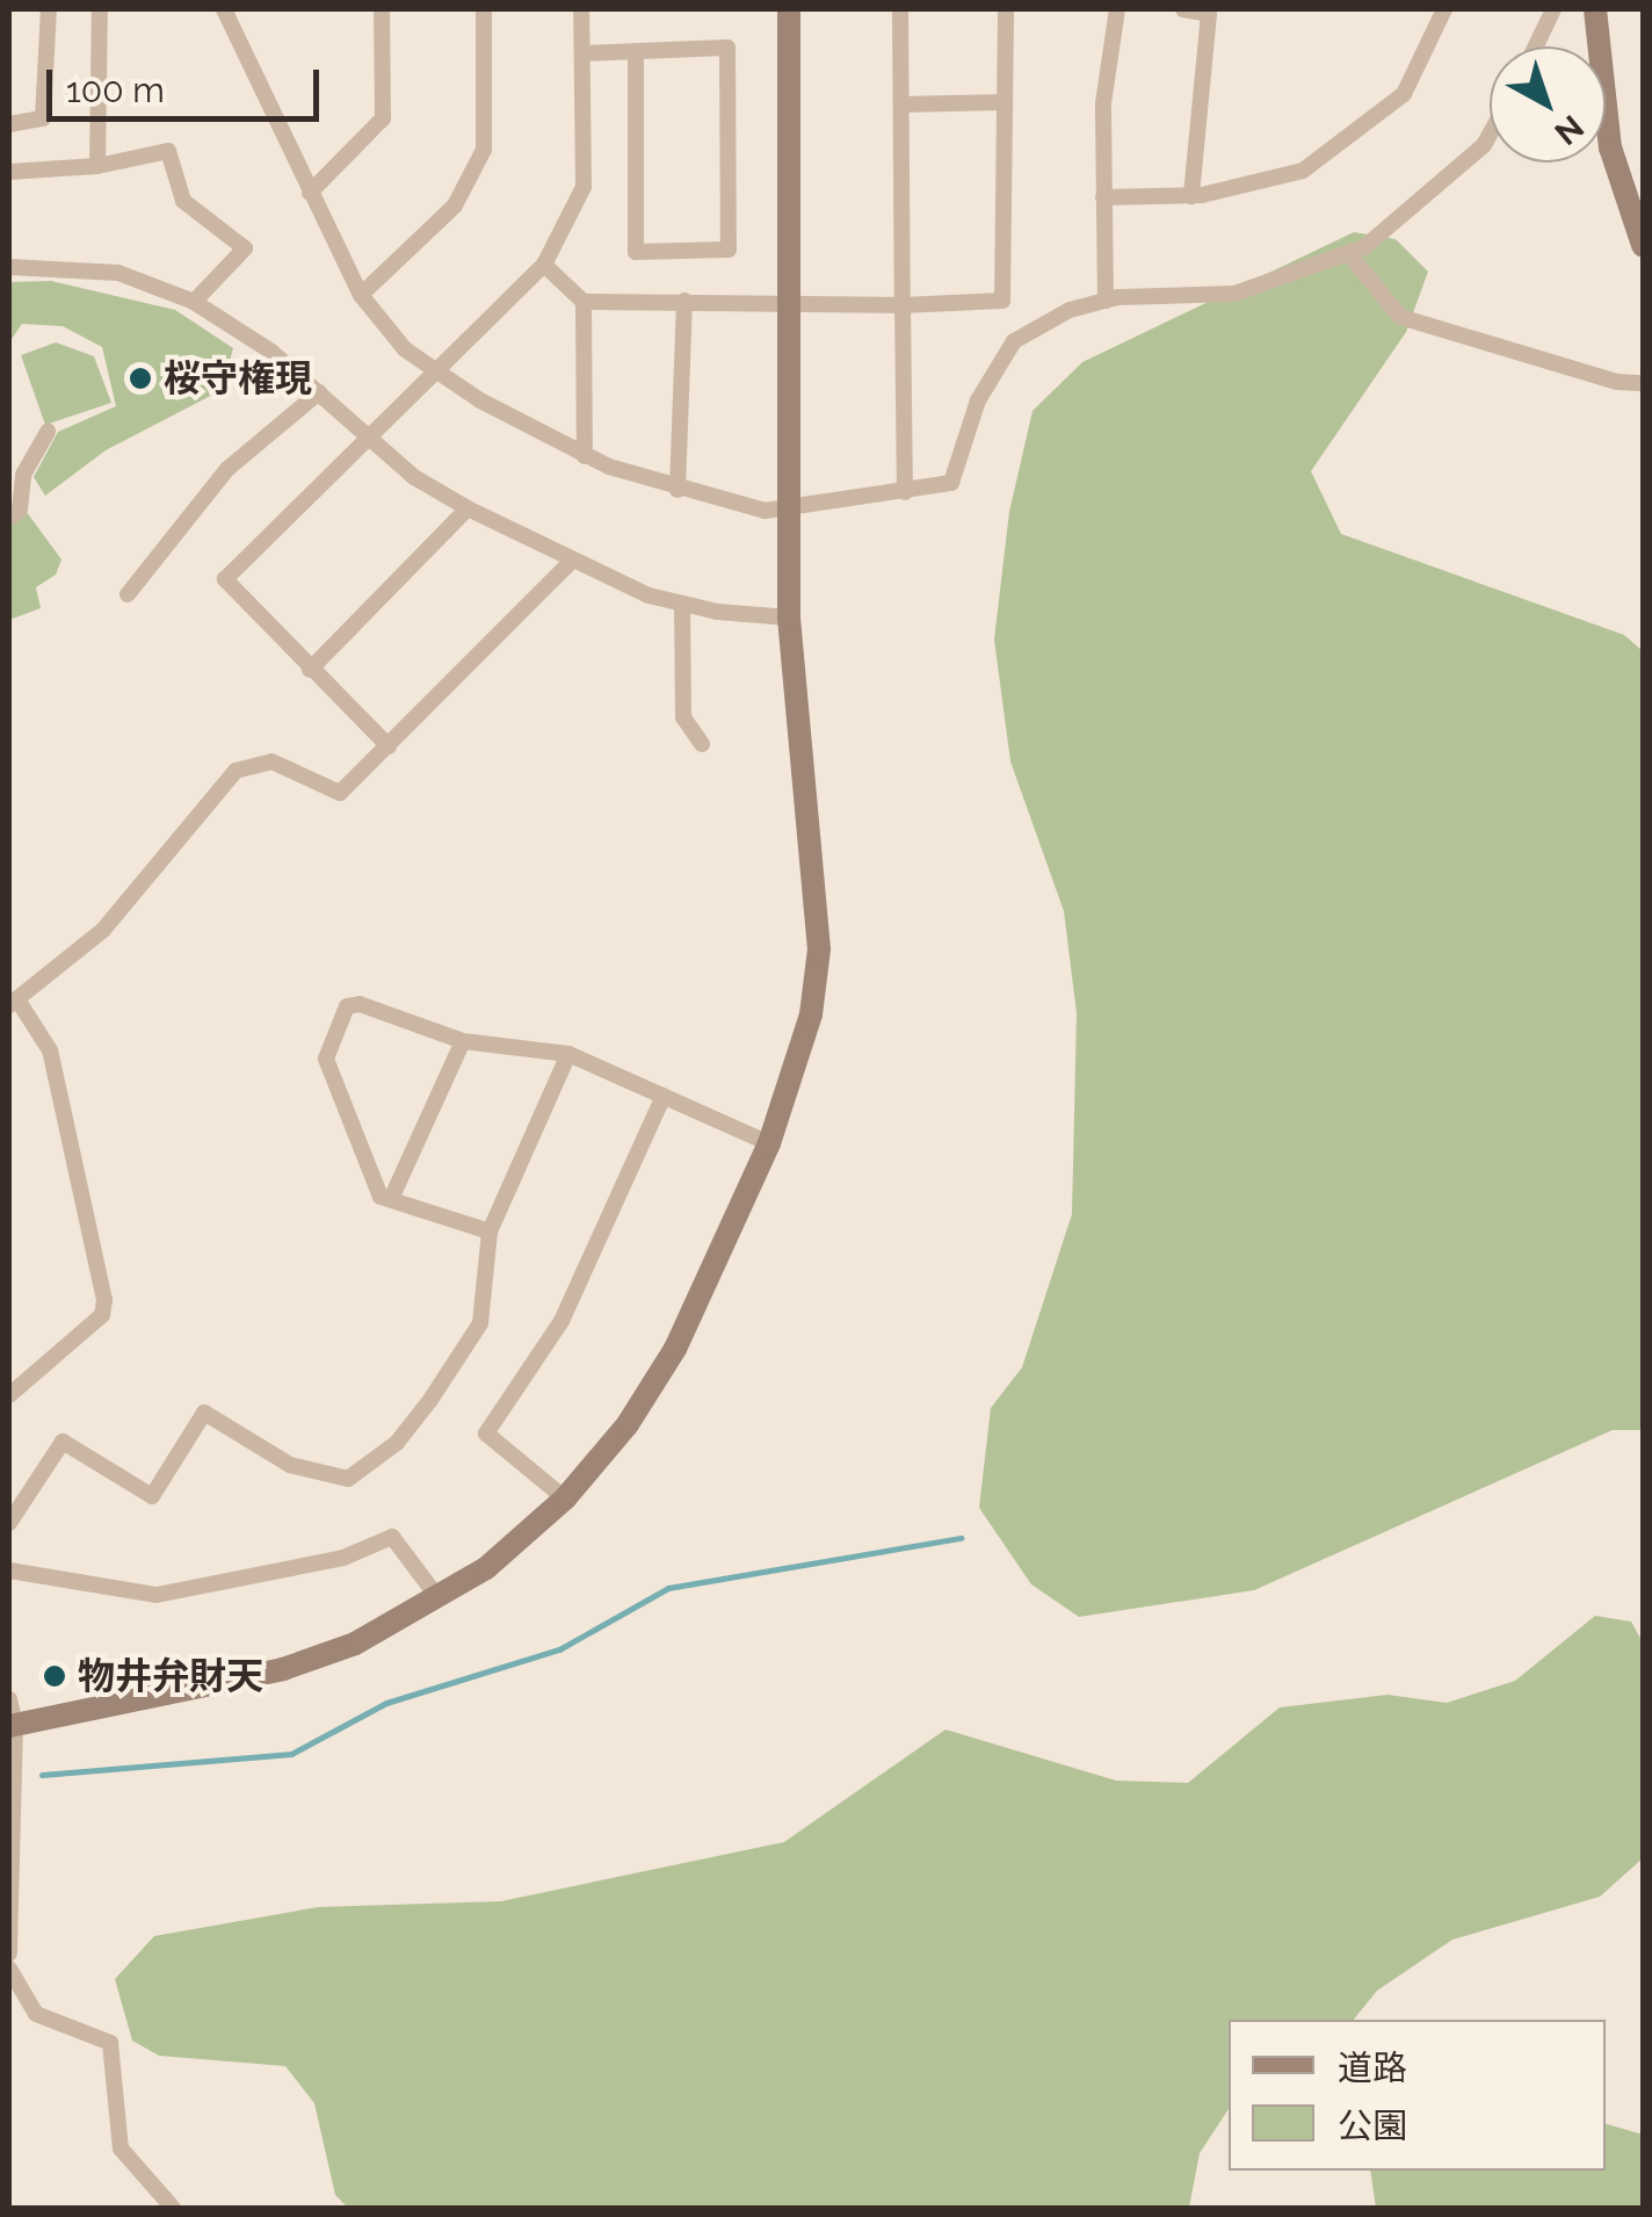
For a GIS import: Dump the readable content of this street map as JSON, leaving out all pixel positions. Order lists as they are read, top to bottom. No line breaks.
{"places":["桜守権現","物井弁財天"],"legend":["道路","公園"],"scale_bar":"100 m","north":"bottom right"}
